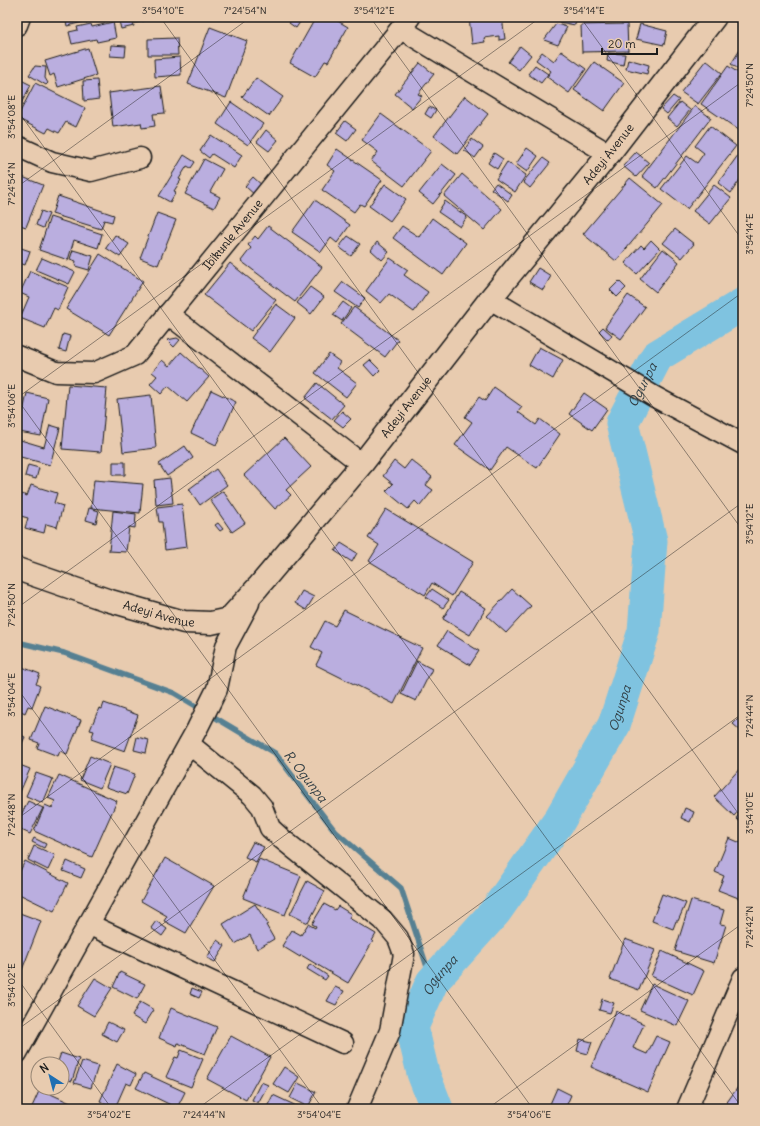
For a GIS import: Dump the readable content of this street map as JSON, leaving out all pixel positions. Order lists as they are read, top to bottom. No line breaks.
{"streets":{"street":["Adeyi Avenue","Ibikunle Avenue"]},"water":["Ogunpa","R. Ogunpa"],"scale_bar":"20 m","north":"top left","coordinates":["3°54'10\"E","7°24'54\"N","3°54'12\"E","3°54'14\"E","7°24'50\"N","3°54'08\"E","3°54'06\"E","3°54'04\"E","7°24'44\"N","7°24'48\"N","7°24'42\"N","3°54'02\"E"]}
